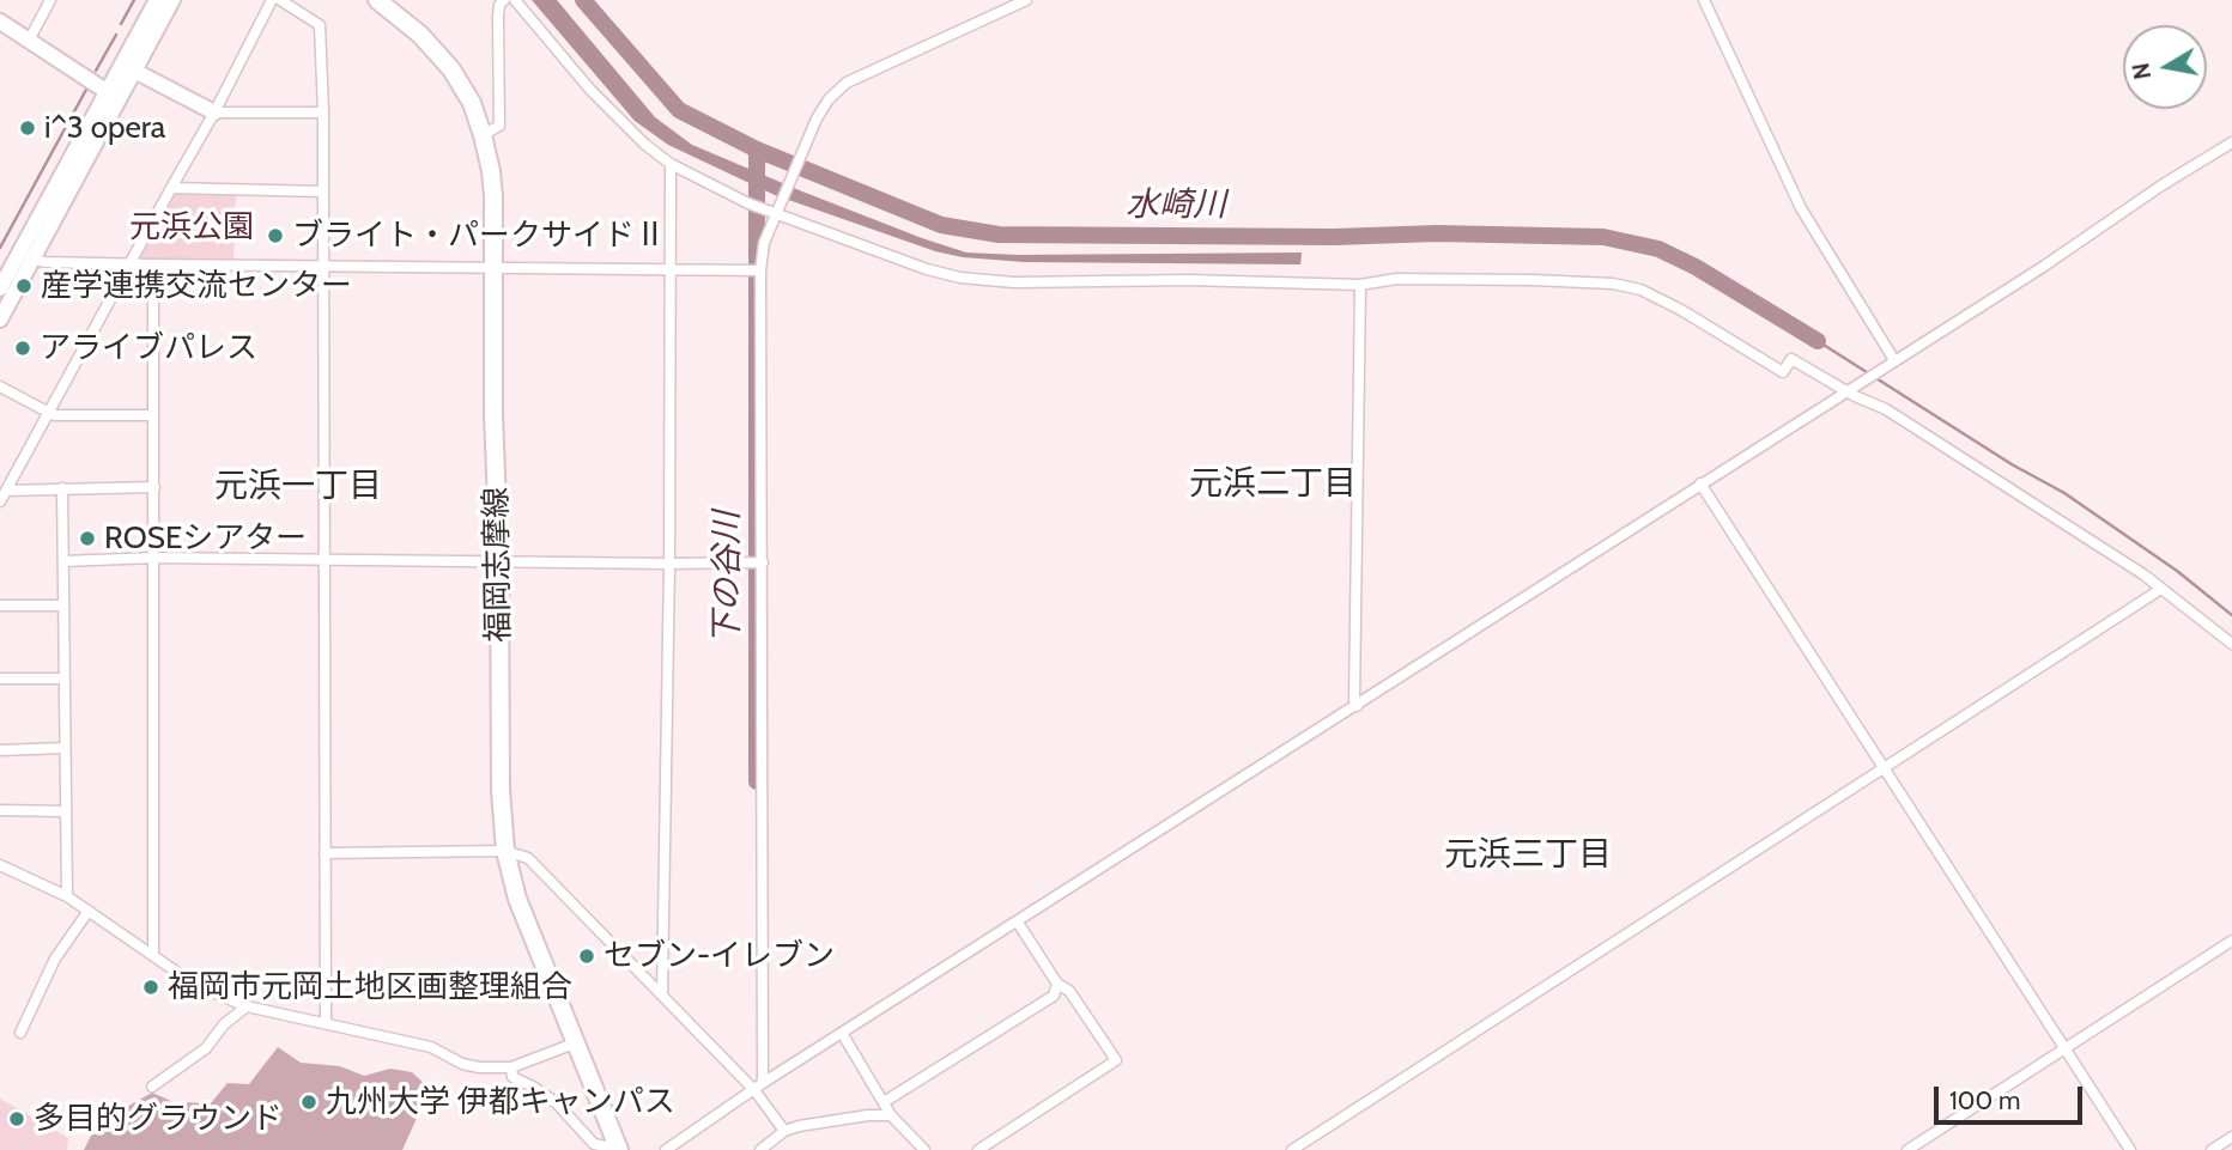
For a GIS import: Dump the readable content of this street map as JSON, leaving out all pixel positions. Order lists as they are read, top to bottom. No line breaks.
{"streets":{"main road":["福岡志摩線"]},"districts":["元浜二丁目","元浜一丁目","元浜三丁目"],"water":["水崎川","下の谷川"],"parks":["元浜公園"],"places":["i^3 opera","ブライト・パークサイドⅡ","産学連携交流センター","アライブパレス","ROSEシアター","セブン-イレブン","福岡市元岡土地区画整理組合","九州大学 伊都キャンパス","多目的グラウンド"],"scale_bar":"100 m","north":"left"}
